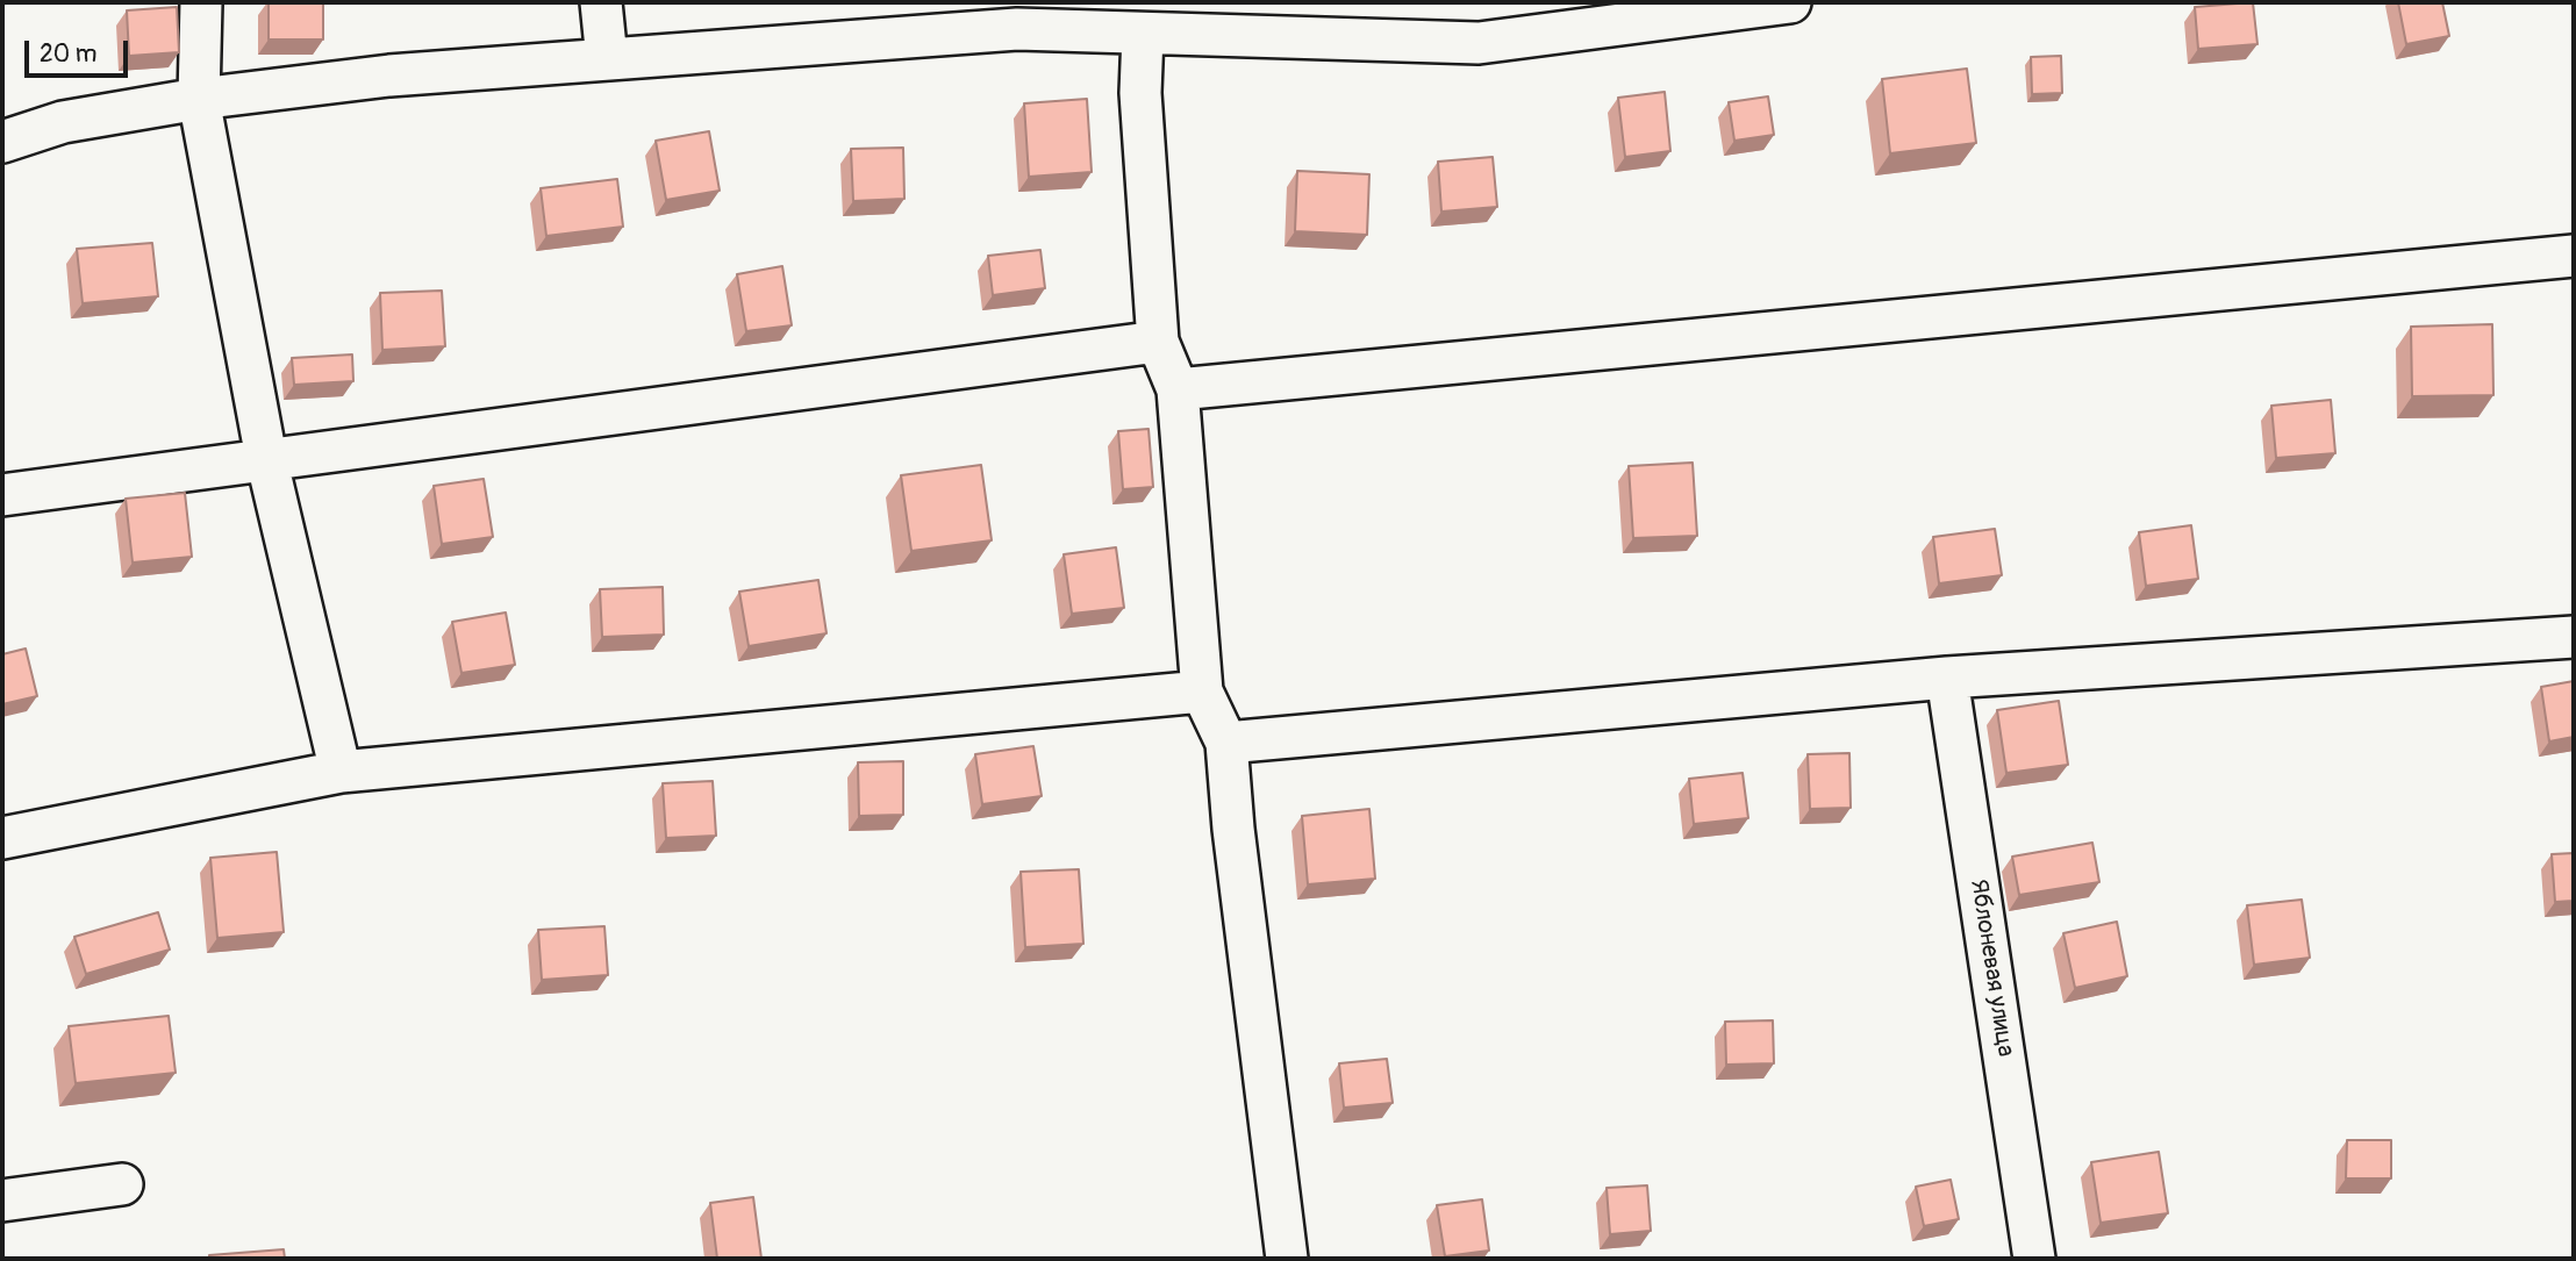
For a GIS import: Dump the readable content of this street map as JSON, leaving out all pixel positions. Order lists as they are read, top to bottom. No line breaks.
{"streets":{"street":["Яблоневая улица"]},"scale_bar":"20 m"}
